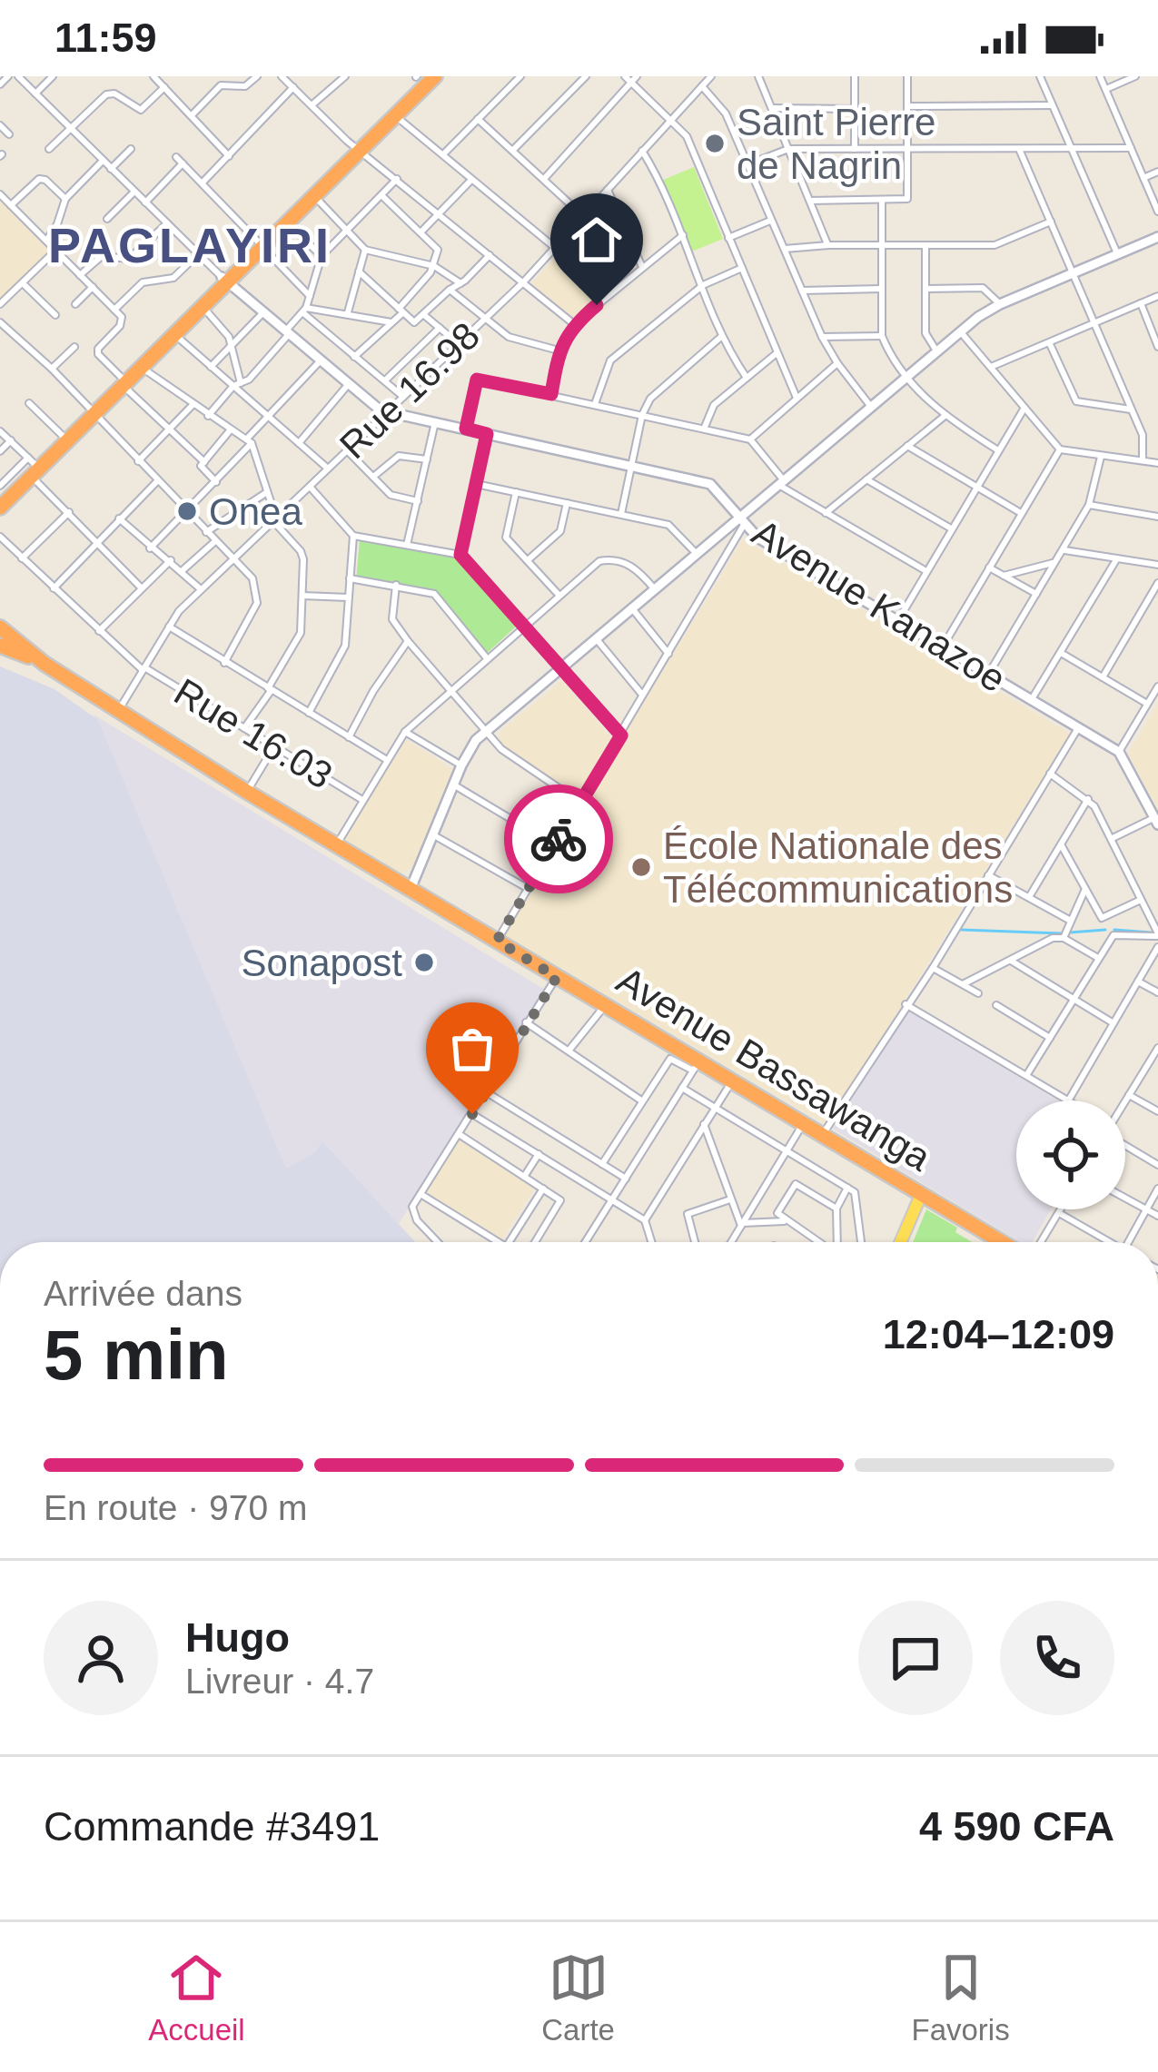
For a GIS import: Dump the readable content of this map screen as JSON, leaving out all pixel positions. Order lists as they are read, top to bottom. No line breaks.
{"streets":{"highway":["Avenue Bassawanga"],"street":["Rue 16.98","Avenue Kanazoe","Rue 16.03"]},"crossings":[["Rue 16.98","Avenue Kanazoe"],["Rue 16.98","Rue 16.03"],["Rue 16.98","Avenue Bassawanga"]],"districts":["PAGLAYIRI"],"places":["Saint Pierre de Nagrin","Onea","École Nationale des Télécommunications","Sonapost"],"page":{"status":"11:59","heading":["5 min","Arrivée dans","12:04–12:09"],"panel":["Hugo","Livreur · 4.7","Commande #3491","4 590 CFA"],"bar":"En route · 970 m","tabs":["Accueil","Carte","Favoris"]}}
